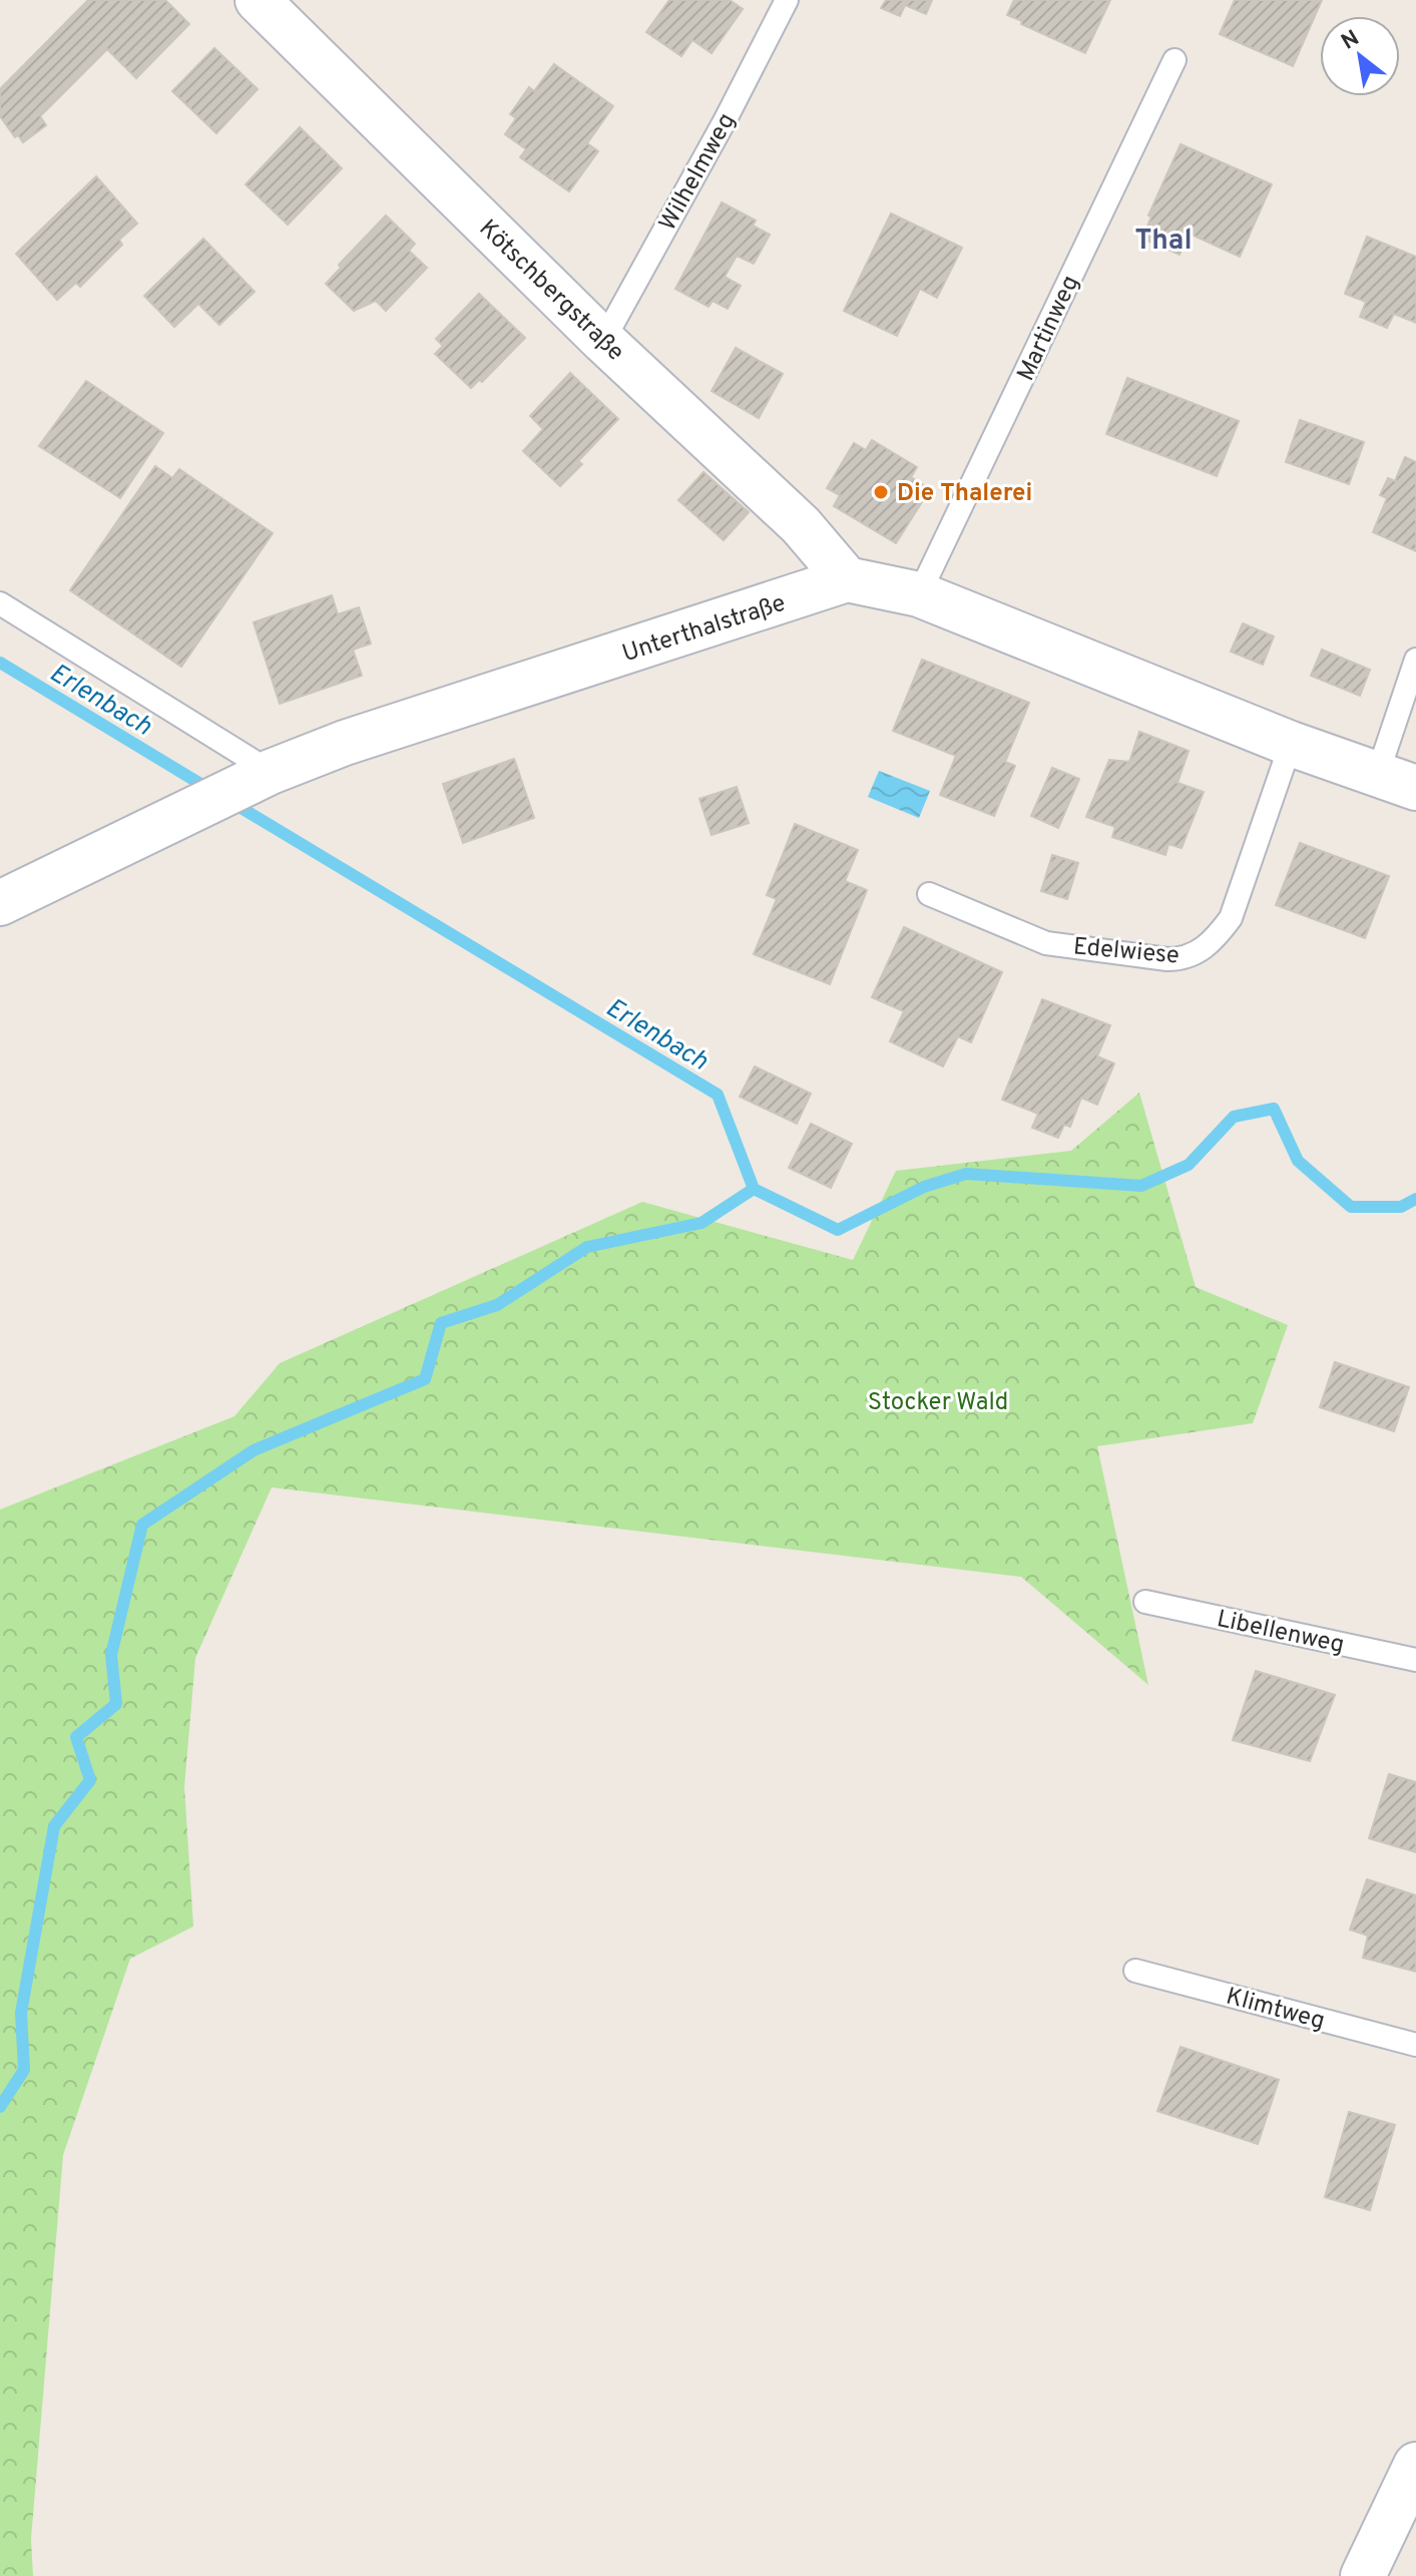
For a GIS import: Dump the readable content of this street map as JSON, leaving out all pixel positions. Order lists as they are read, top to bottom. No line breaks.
{"streets":{"street":["Kötschbergstraße","Unterthalstraße"],"lane":["Wilhelmweg","Martinweg","Edelwiese","Libellenweg","Klimtweg"]},"crossings":[["Wilhelmweg","Kötschbergstraße"],["Kötschbergstraße","Unterthalstraße"],["Martinweg","Unterthalstraße"],["Unterthalstraße","Edelwiese"]],"districts":["Thal"],"water":["Erlenbach"],"parks":["Stocker Wald"],"places":["Die Thalerei"],"north":"top left"}
